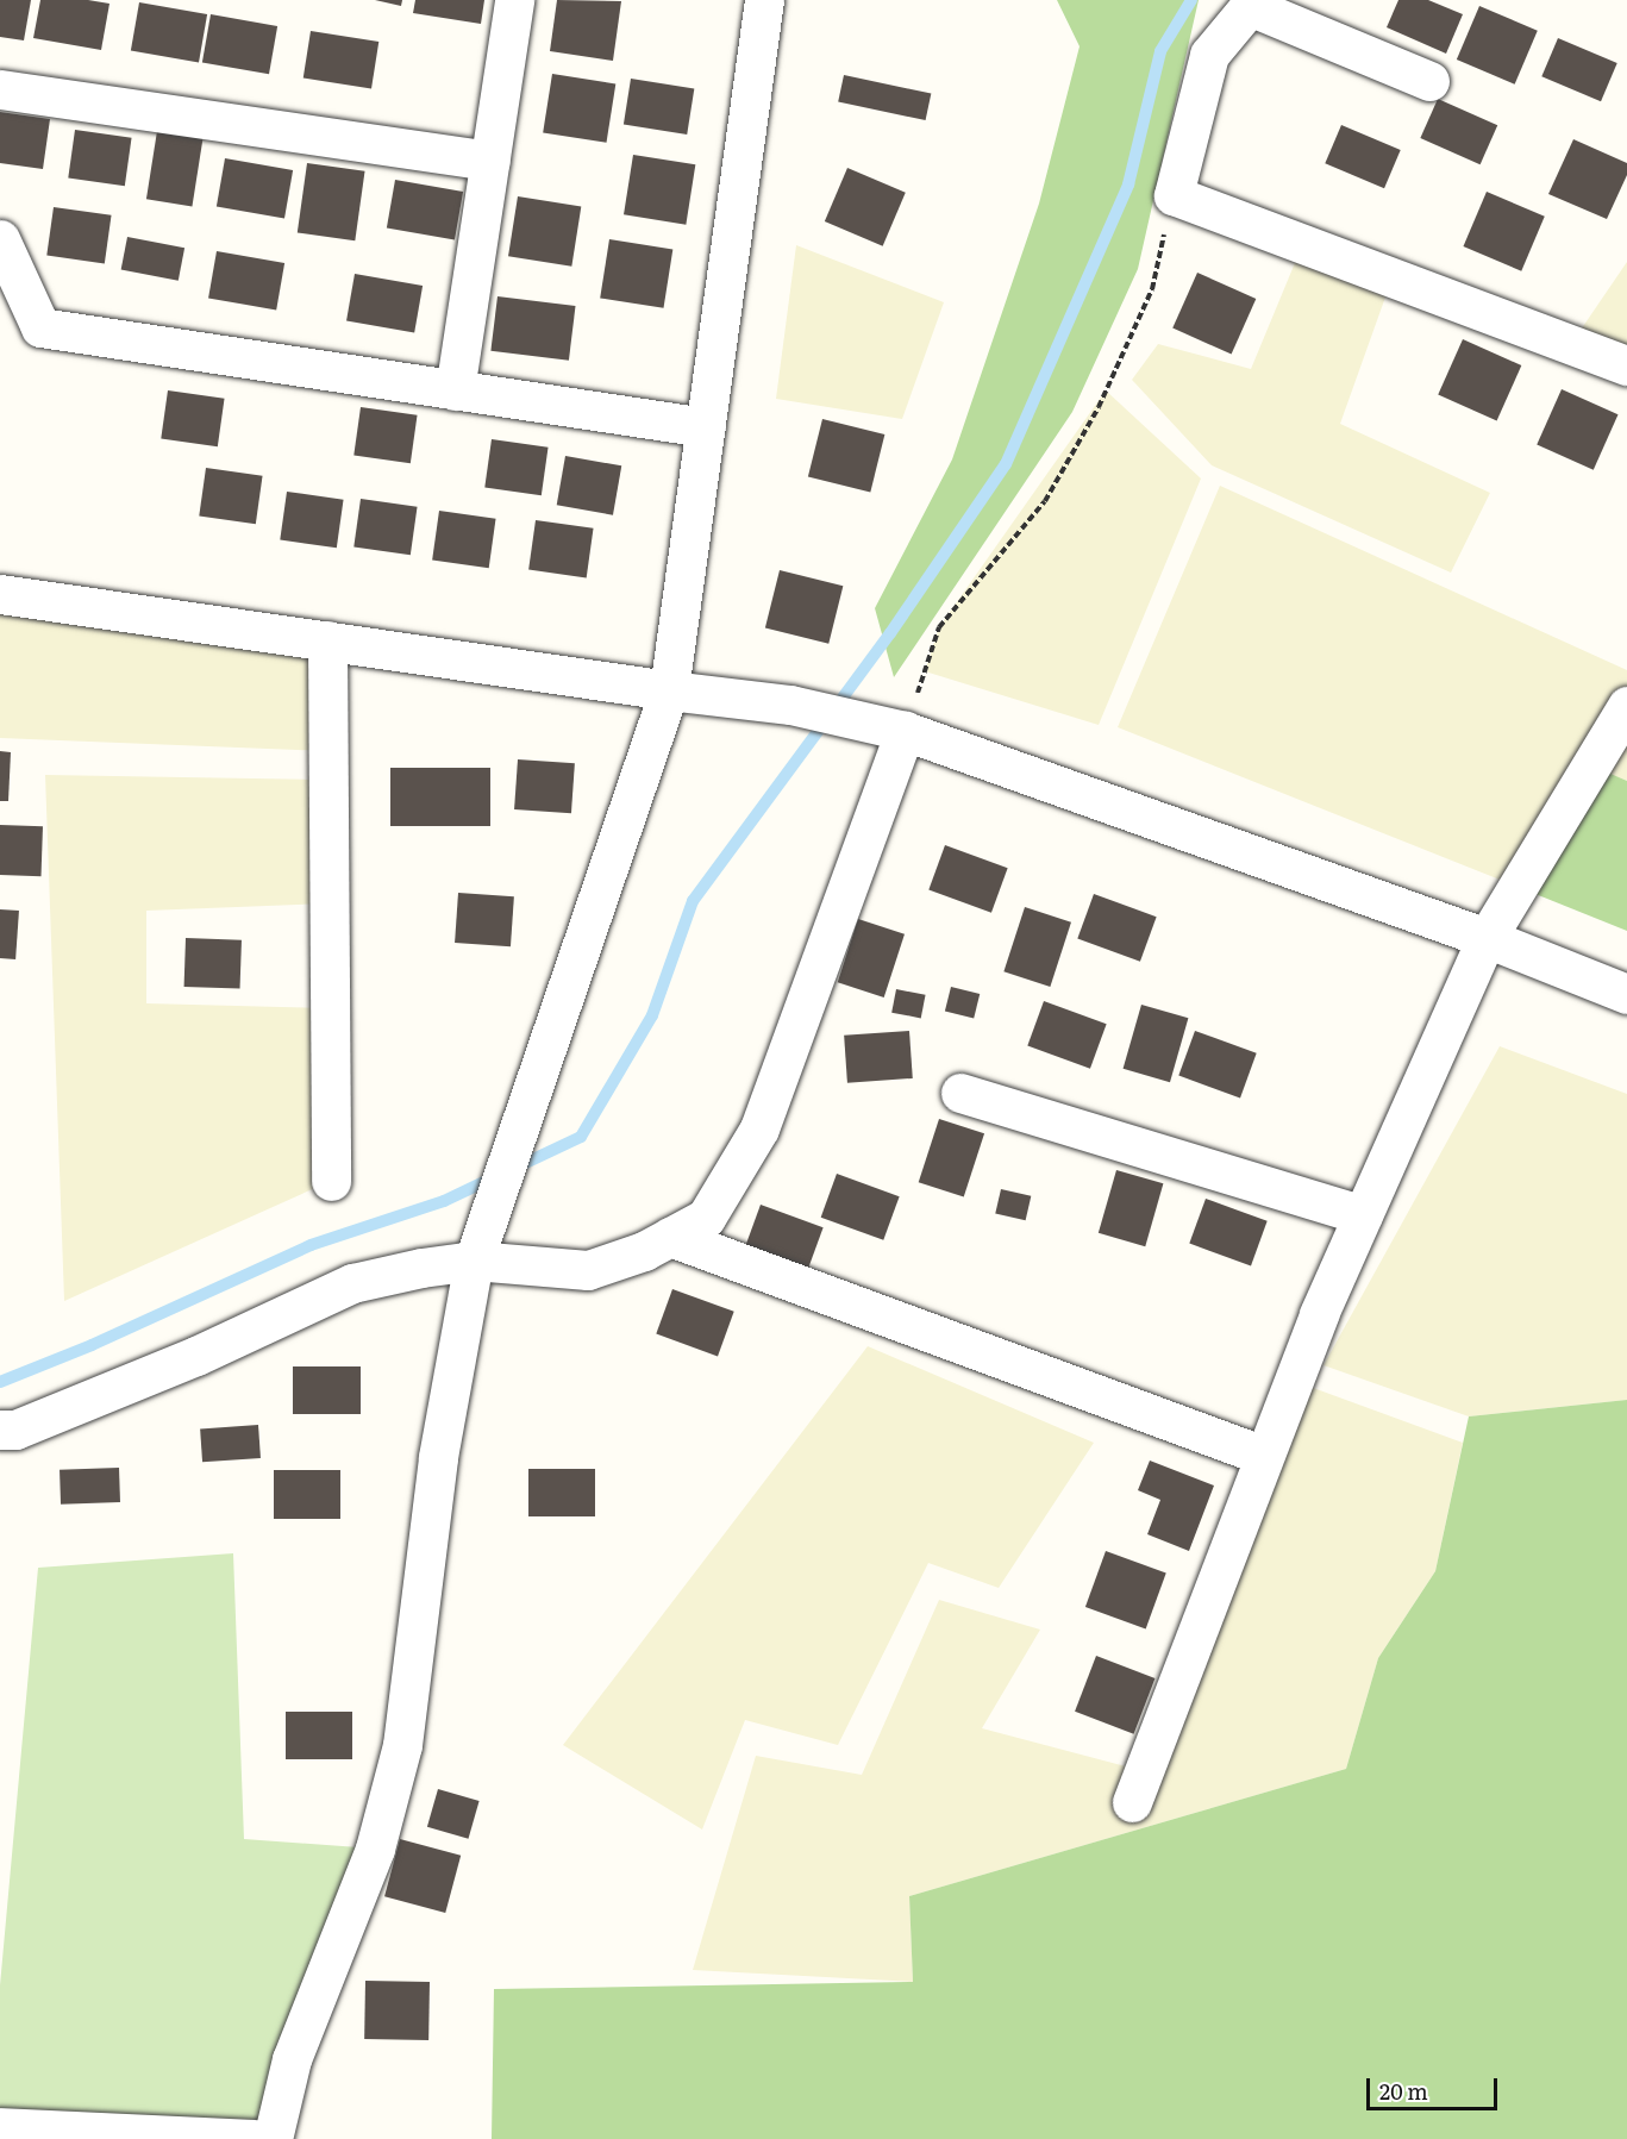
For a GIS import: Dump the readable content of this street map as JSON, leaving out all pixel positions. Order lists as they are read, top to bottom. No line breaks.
{"scale_bar":"20 m"}
